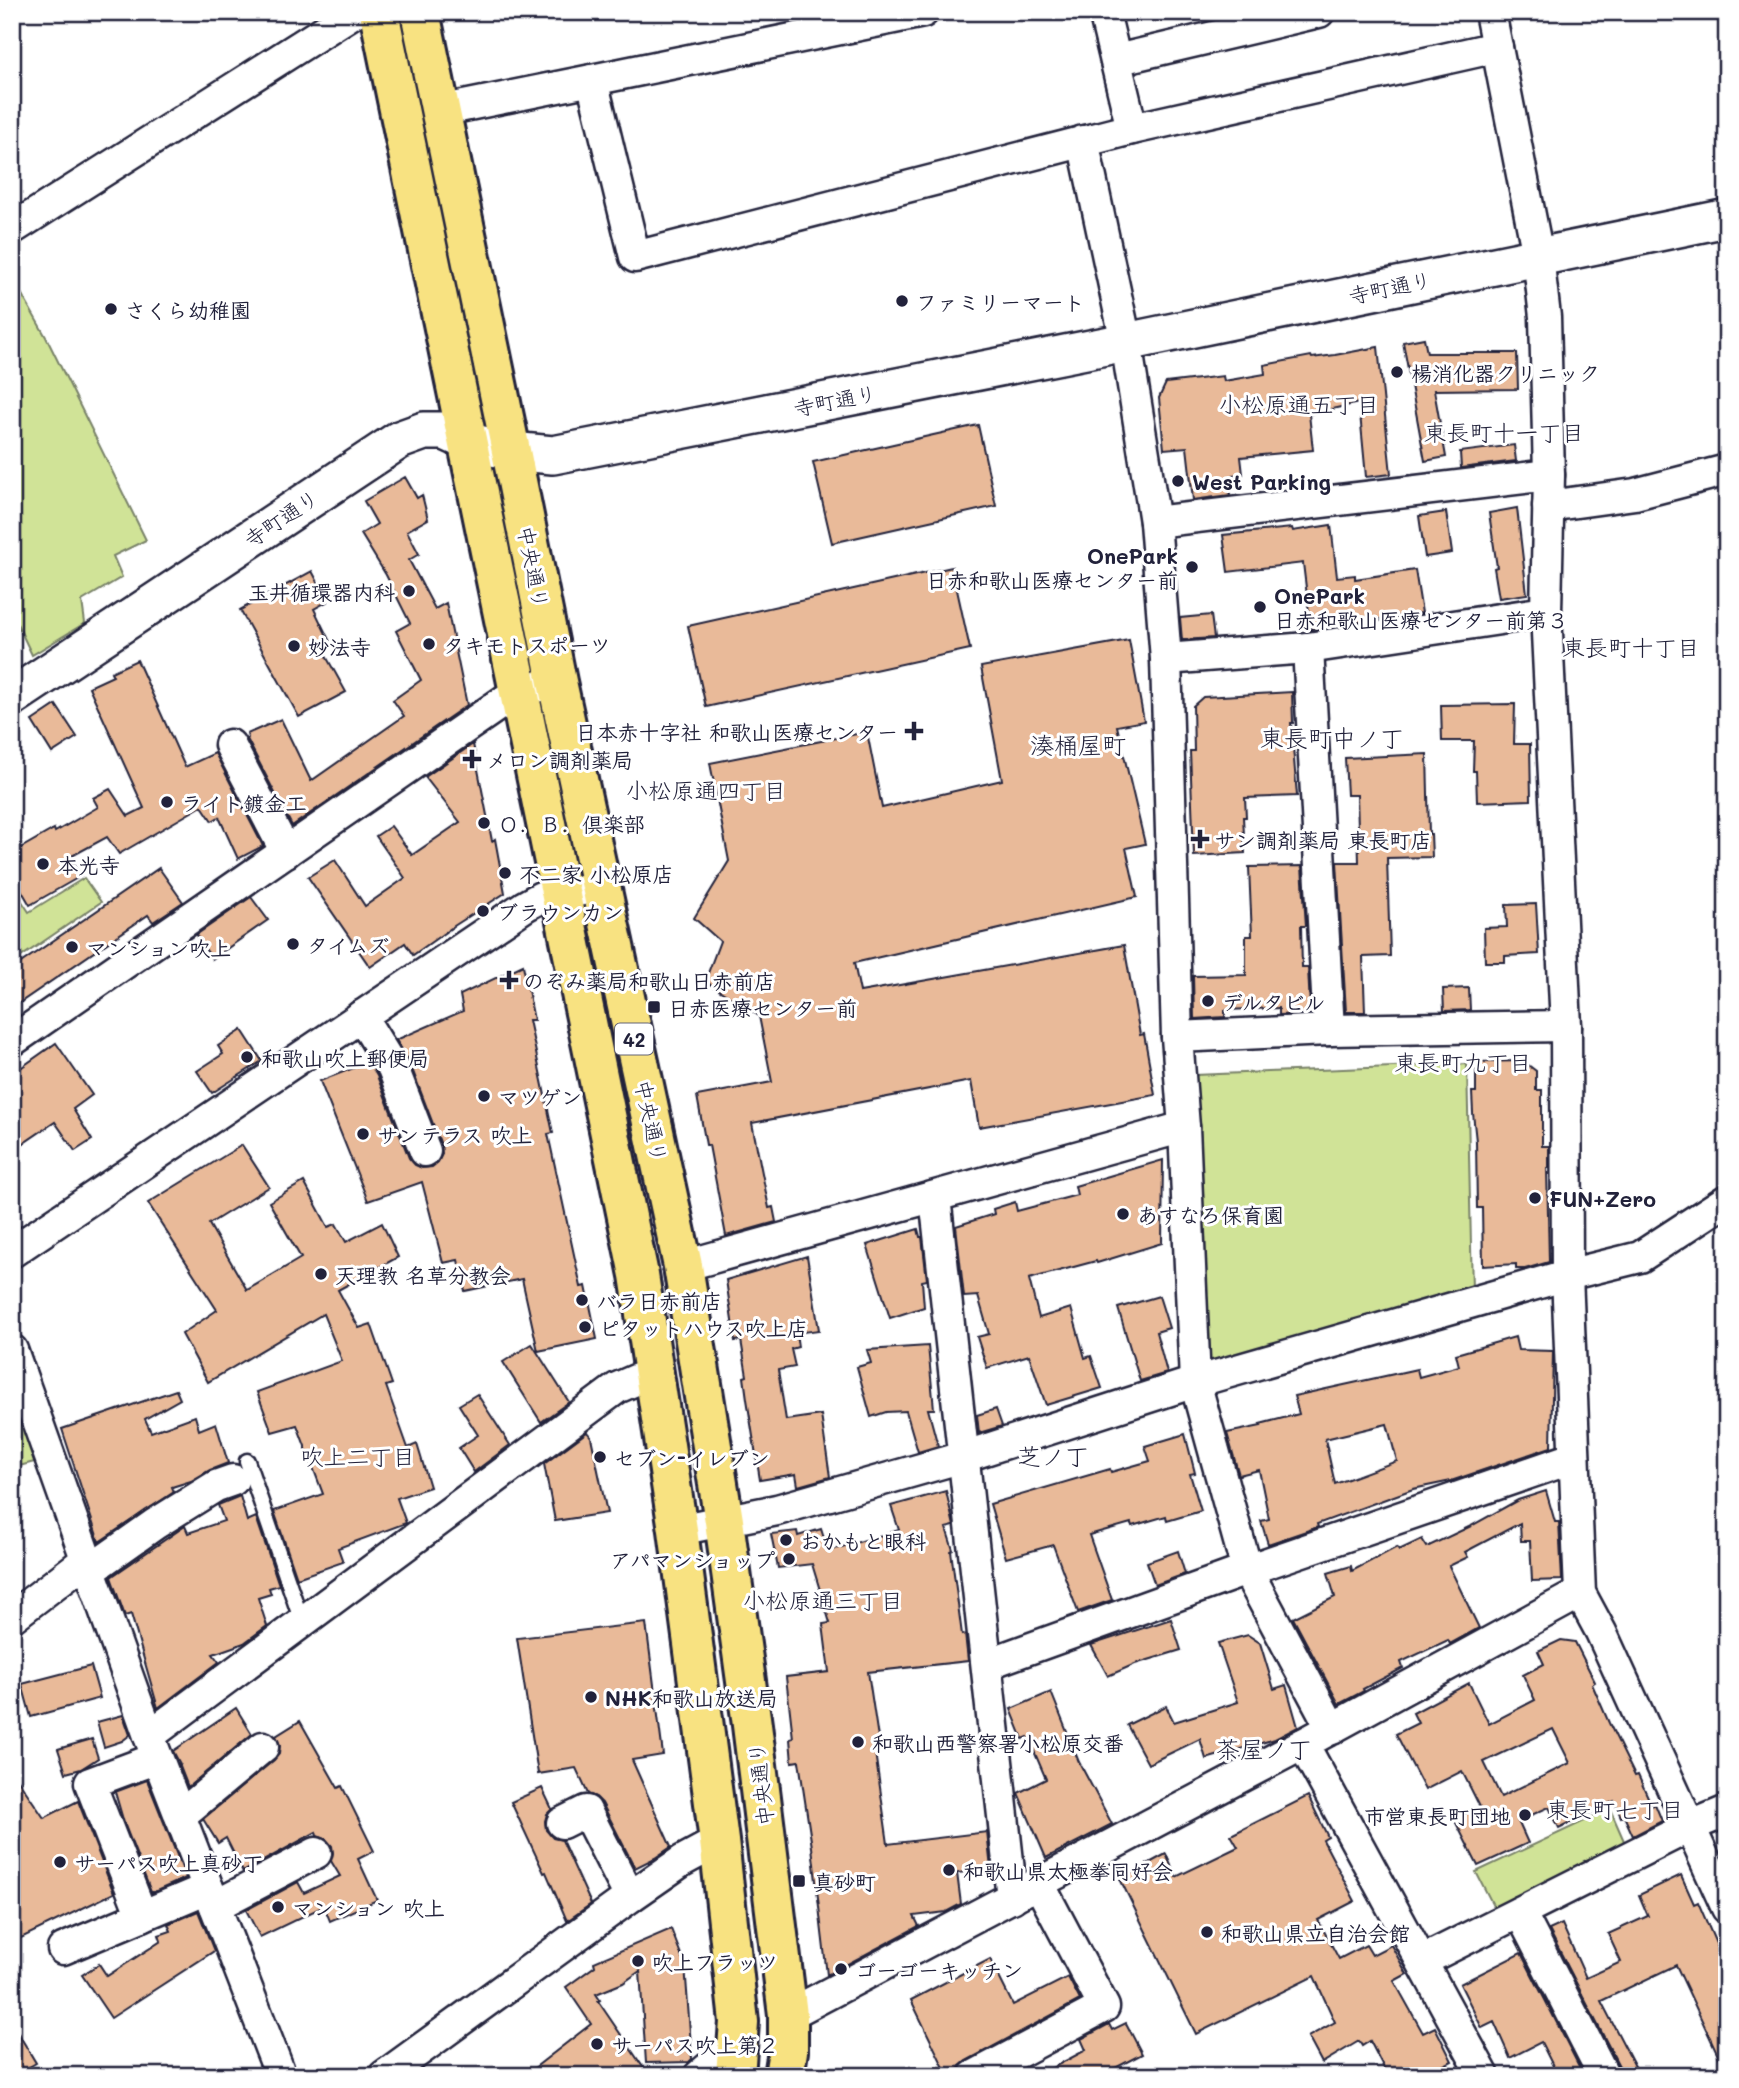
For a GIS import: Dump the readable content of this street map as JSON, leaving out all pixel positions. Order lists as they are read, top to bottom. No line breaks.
{"streets":{"highway":["中央通り","42"],"street":["寺町通り"]},"crossings":[["寺町通り","中央通り"]],"districts":["小松原通五丁目","東長町十一丁目","東長町十丁目","東長町中ノ丁","湊桶屋町","小松原通四丁目","東長町九丁目","芝ノ丁","吹上二丁目","小松原通三丁目","茶屋ノ丁","東長町七丁目"],"places":{"other":["ファミリーマート","さくら幼稚園","楊消化器クリニック","West Parking","OnePark 日赤和歌山医療センター前","玉井循環器内科","OnePark 日赤和歌山医療センター前第３","タキモトスポーツ","妙法寺","ライト鍍金工","Ｏ．Ｂ．倶楽部","本光寺","不二家 小松原店","ブラウンカン","タイムズ","マンション吹上","デルタビル","和歌山吹上郵便局","マツゲン","サンテラス 吹上","FUN+Zero","あすなろ保育園","天理教 名草分教会","バラ日赤前店","ピタットハウス吹上店","セブン-イレブン","おかもと眼科","アパマンショップ","NHK和歌山放送局","和歌山西警察署小松原交番","市営東長町団地","サーパス吹上真砂丁","和歌山県太極拳同好会","マンション 吹上","和歌山県立自治会館","吹上フラッツ","ゴーゴーキッチン","サーパス吹上第２"],"health":["日本赤十字社 和歌山医療センター","メロン調剤薬局","サン調剤薬局 東長町店","のぞみ薬局和歌山日赤前店"],"transit":["日赤医療センター前","真砂町"]}}
